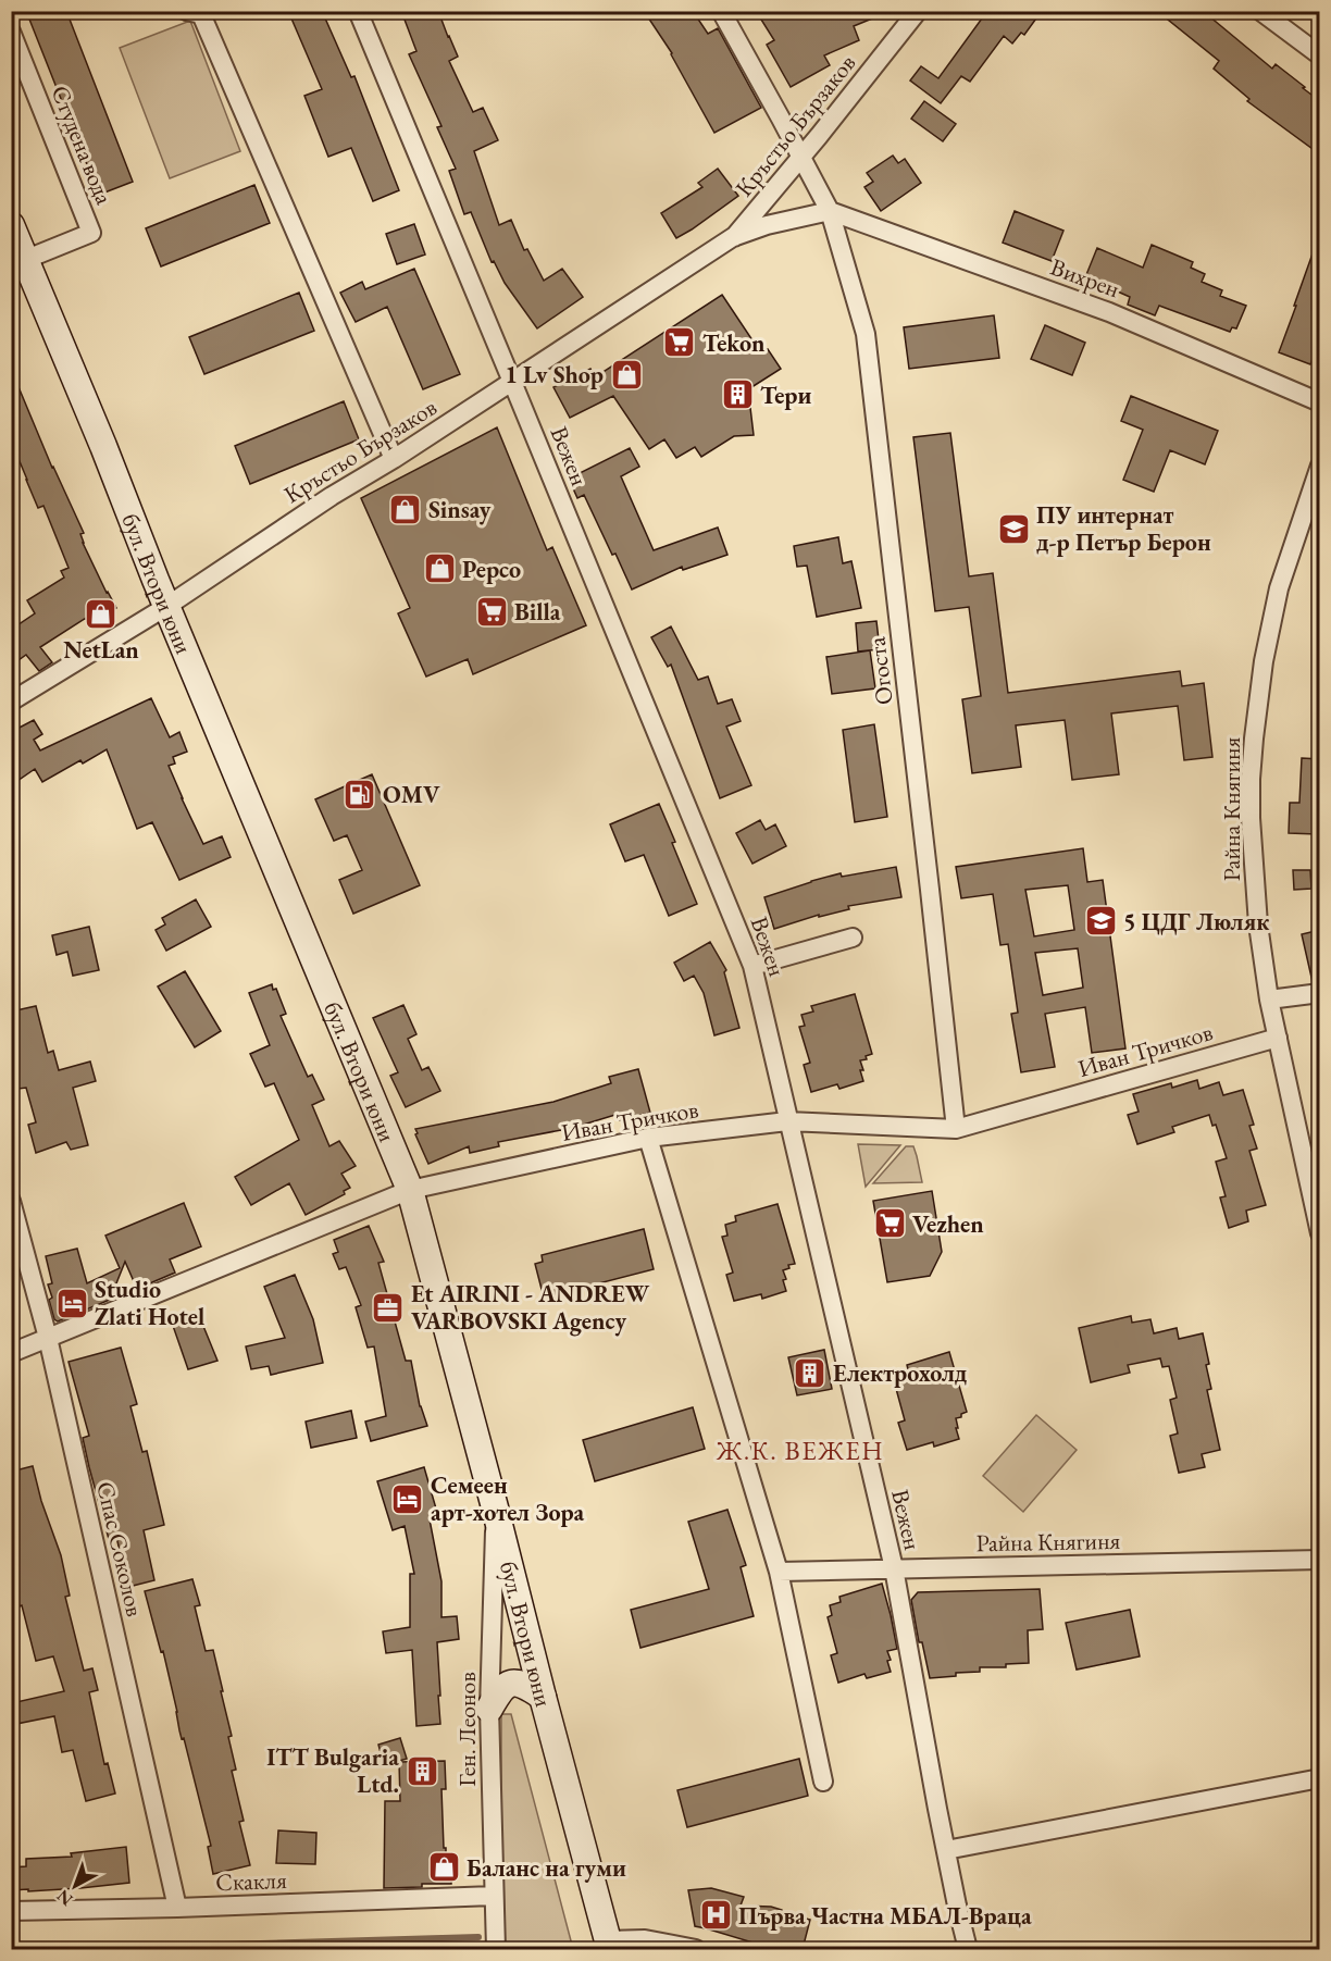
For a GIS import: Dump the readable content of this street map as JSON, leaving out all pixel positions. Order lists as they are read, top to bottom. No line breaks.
{"streets":{"street":["Кръстьо Бързаков","Студена вода","Вихрен","Вежен","бул. Втори юни","Огоста","Райна Княгиня","Иван Тричков","Спас Соколов","Ген. Леонов","Скакля"]},"crossings":[["Кръстьо Бързаков","Вихрен"],["Кръстьо Бързаков","Вежен"],["Кръстьо Бързаков","бул. Втори юни"],["Кръстьо Бързаков","Огоста"],["Студена вода","бул. Втори юни"],["Вихрен","Огоста"],["Вежен","Райна Княгиня"],["Вежен","Иван Тричков"],["бул. Втори юни","Иван Тричков"],["бул. Втори юни","Ген. Леонов"],["Огоста","Иван Тричков"],["Райна Княгиня","Иван Тричков"],["Иван Тричков","Спас Соколов"],["Спас Соколов","Скакля"],["Ген. Леонов","Скакля"]],"districts":["Ж.К. ВЕЖЕН"],"places":{"supermarket":["Tekon","Billa","Vezhen"],"shop":["1 Lv Shop","Sinsay","Pepco","NetLan","Баланс на гуми"],"building":["Тери","Електрохолд","ITT Bulgaria Ltd."],"school or university":["ПУ интернат д-р Петър Берон","5 ЦДГ Люляк"],"fuel station":["OMV"],"hotel":["Studio Zlati Hotel","Семеен арт-хотел Зора"],"office":["Et AIRINI - ANDREW VARBOVSKI Agency"],"hospital":["Първа Частна МБАЛ-Враца"]},"north":"bottom left"}
